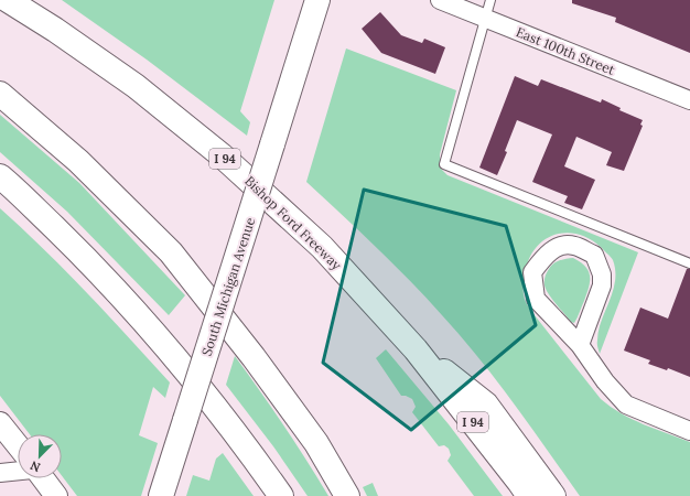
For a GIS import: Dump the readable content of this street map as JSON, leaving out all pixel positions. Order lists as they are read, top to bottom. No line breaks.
{"streets":{"main road":["I 94","Bishop Ford Freeway","South Michigan Avenue"],"street":["East 100th Street"]},"north":"bottom left"}
